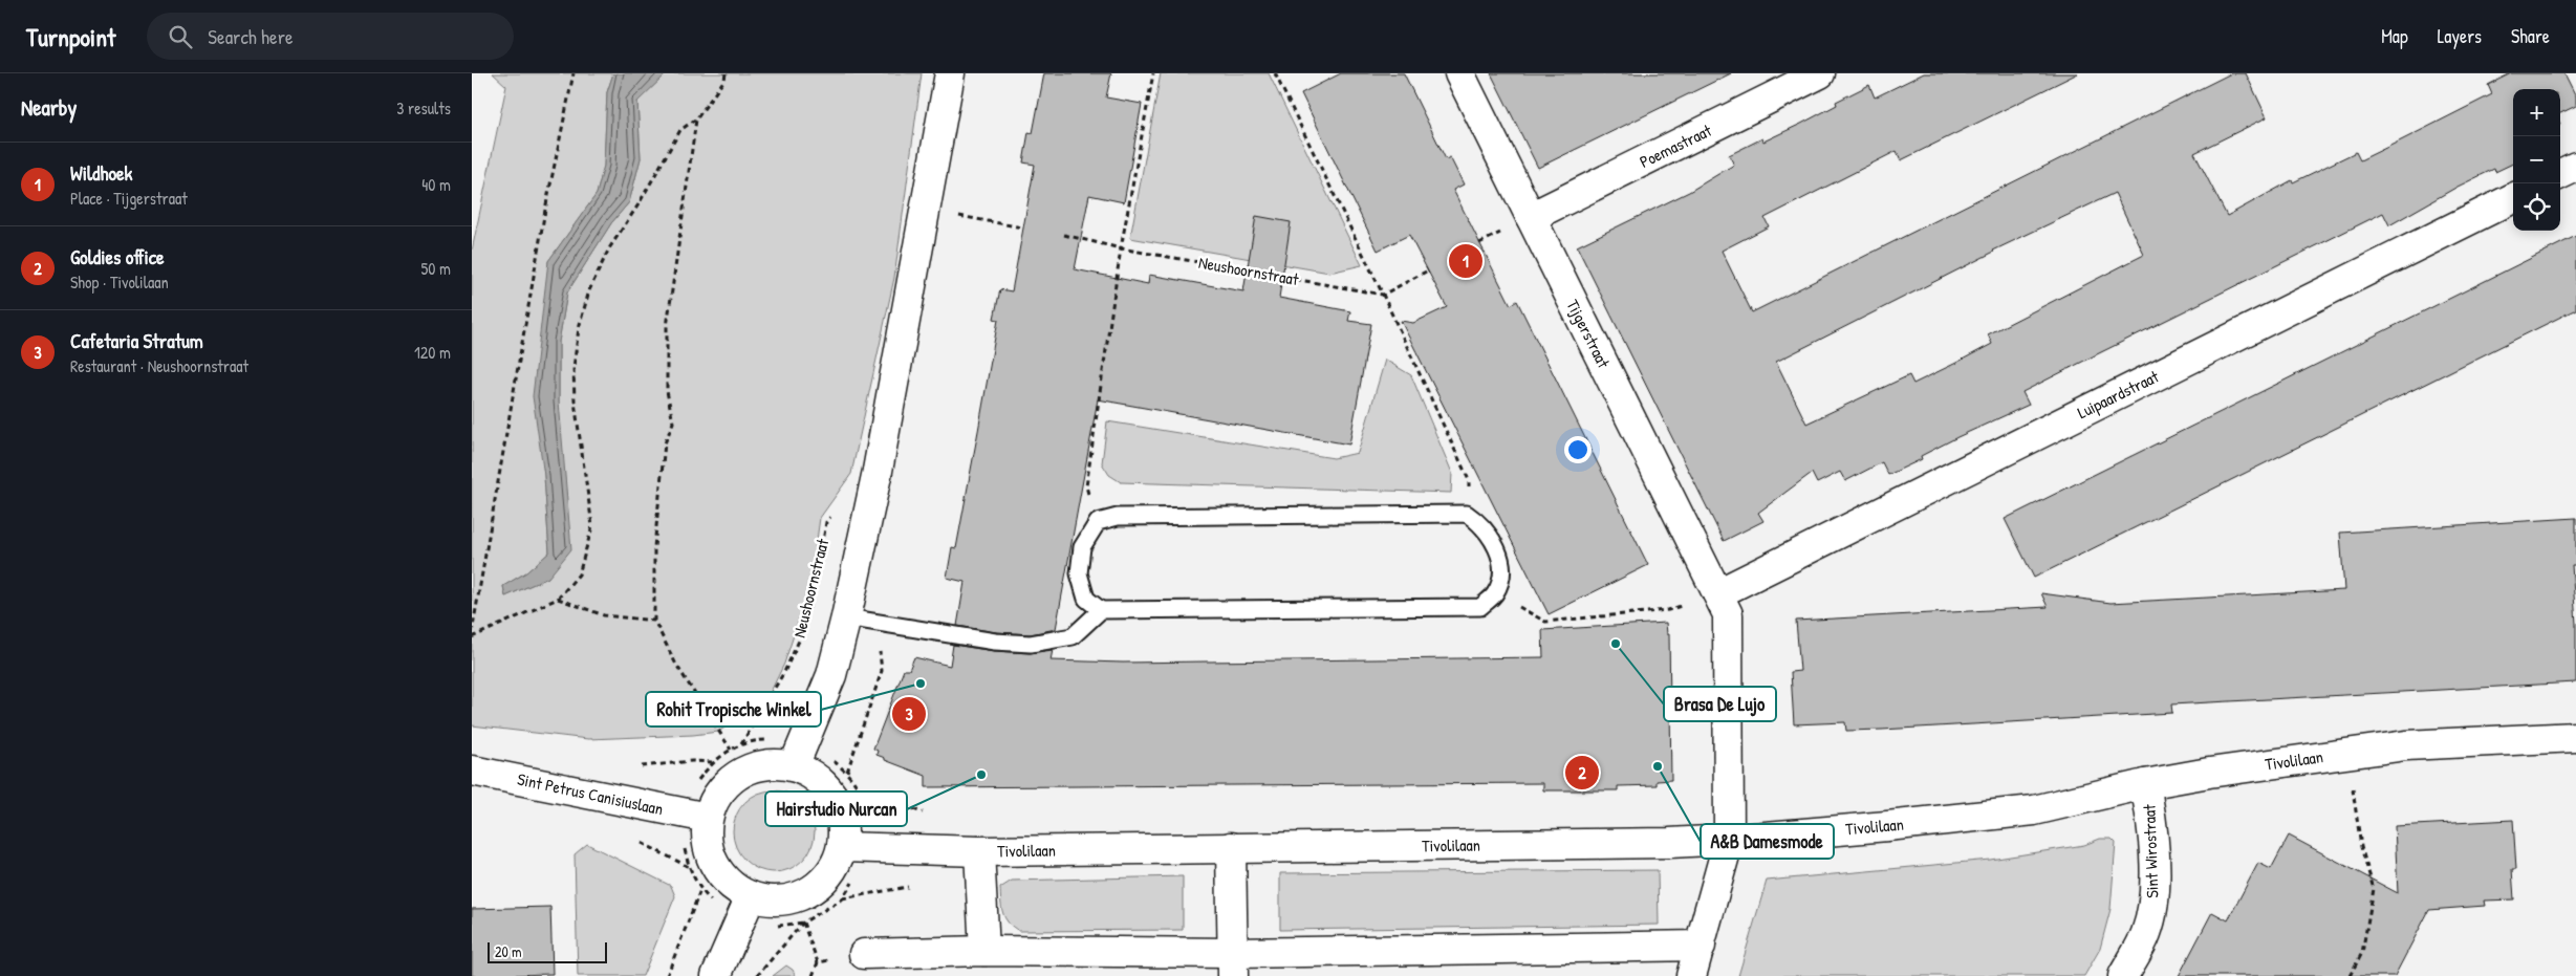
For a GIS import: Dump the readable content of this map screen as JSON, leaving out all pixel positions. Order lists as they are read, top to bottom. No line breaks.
{"streets":{"street":["Poemastraat","Tijgerstraat","Luipaardstraat","Tivolilaan","Sint Petrus Canisiuslaan","Sint Wirostraat"],"path":["Neushoornstraat"]},"crossings":[["Poemastraat","Tijgerstraat"],["Tijgerstraat","Luipaardstraat"],["Tijgerstraat","Tivolilaan"],["Tivolilaan","Sint Petrus Canisiuslaan"],["Tivolilaan","Sint Wirostraat"]],"places":["Brasa De Lujo","Rohit Tropische Winkel","A&B Damesmode","Hairstudio Nurcan"],"scale_bar":"20 m","page":{"header":"Turnpoint","search":"Search here","nav":["Map","Layers","Share"],"heading":["Nearby","3 results"],"map_buttons":["+","−"],"list":[{"mark":"1","name":"Wildhoek","note":"Place · Tijgerstraat","value":"40 m"},{"mark":"2","name":"Goldies office","note":"Shop · Tivolilaan","value":"50 m"},{"mark":"3","name":"Cafetaria Stratum","note":"Restaurant · Neushoornstraat","value":"120 m"}],"pins":["1","3","2"],"scale":"20 m"}}
